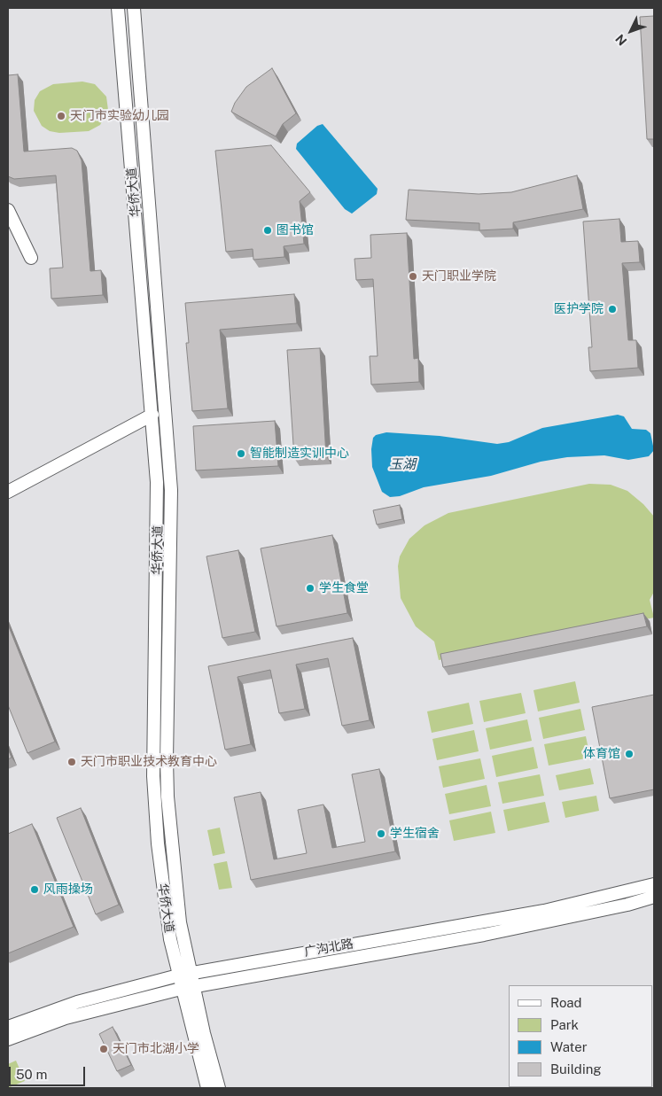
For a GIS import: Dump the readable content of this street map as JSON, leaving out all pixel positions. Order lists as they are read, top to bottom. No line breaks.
{"streets":{"street":["华侨大道","广沟北路"]},"crossings":[["华侨大道","广沟北路"]],"water":["玉湖"],"places":["天门市实验幼儿园","图书馆","天门职业学院","医护学院","智能制造实训中心","学生食堂","体育馆","天门市职业技术教育中心","学生宿舍","风雨操场","天门市北湖小学"],"legend":["Road","Park","Water","Building"],"scale_bar":"50 m","north":"bottom left"}
